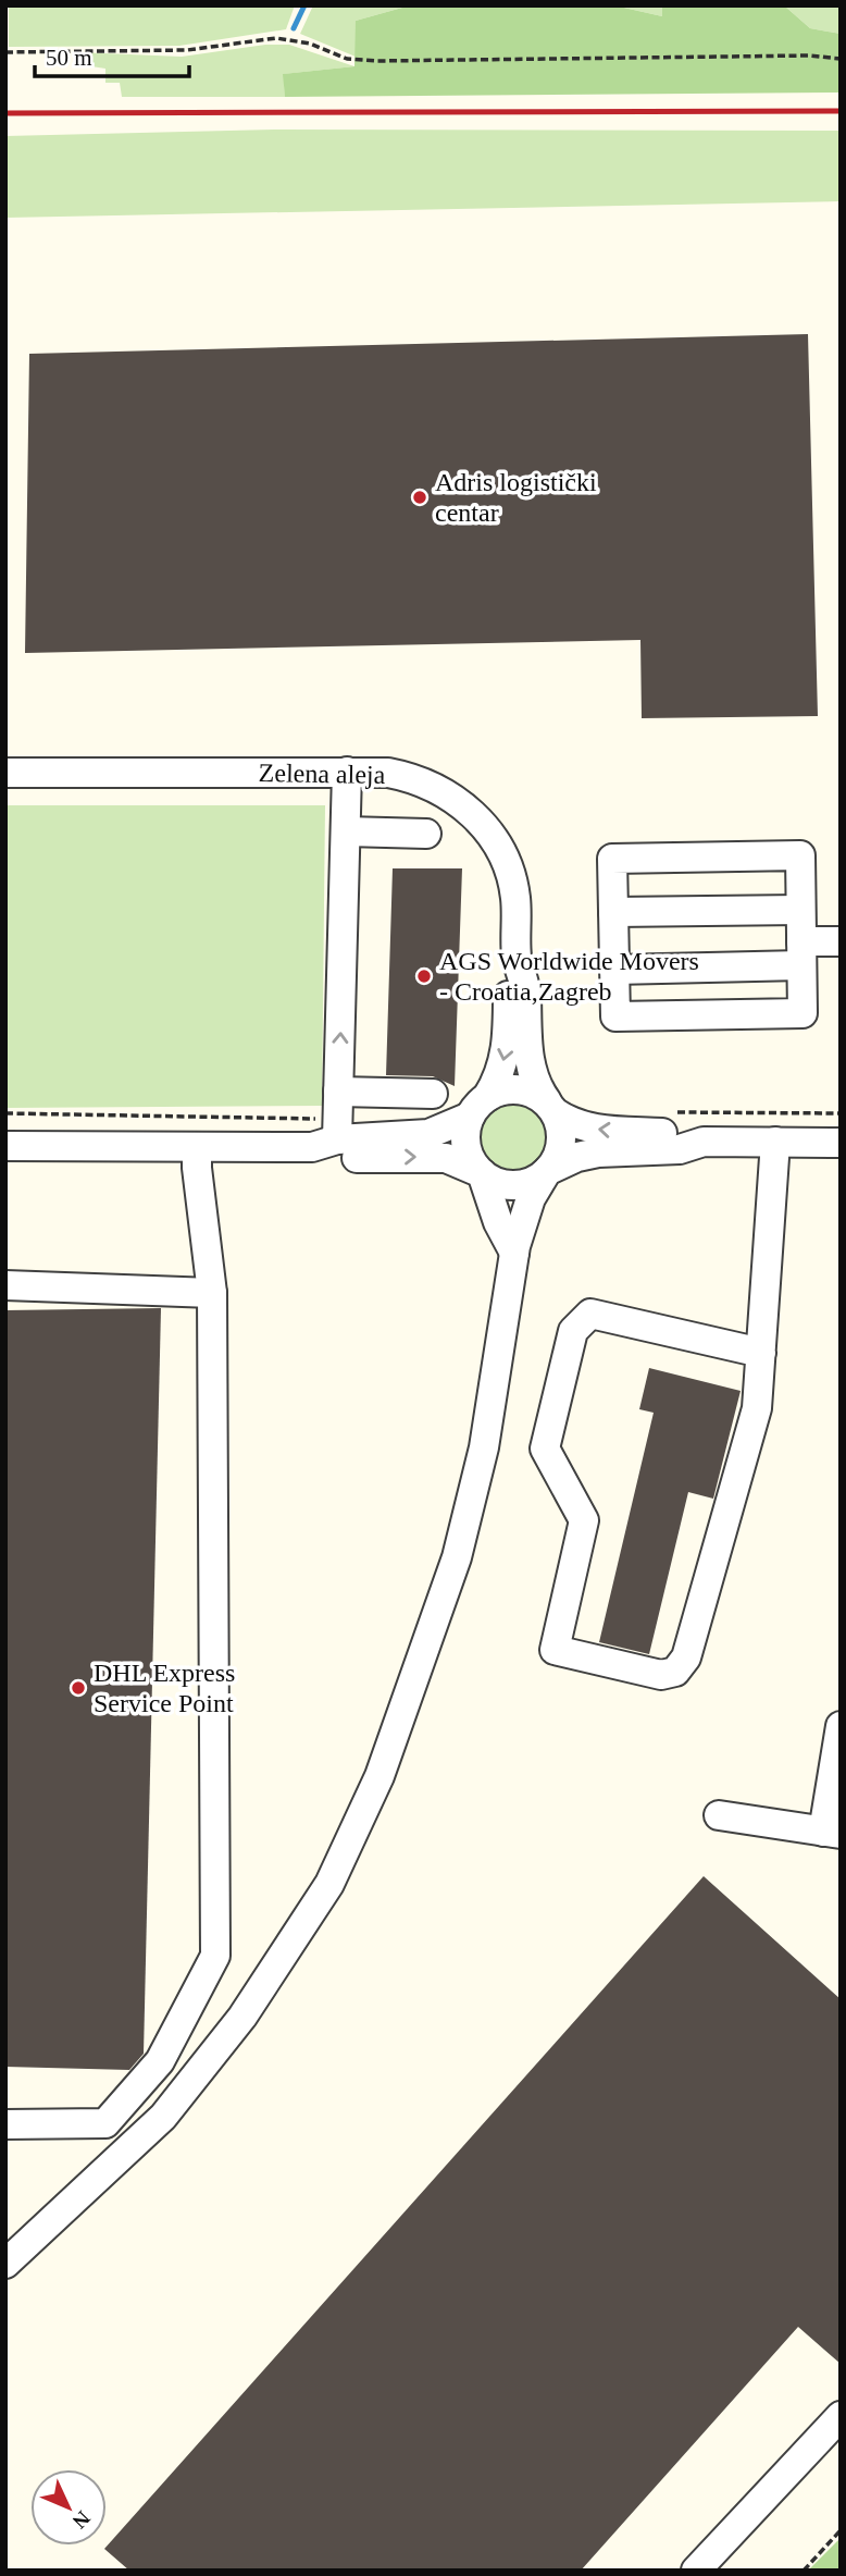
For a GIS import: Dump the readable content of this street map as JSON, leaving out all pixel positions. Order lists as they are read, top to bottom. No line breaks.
{"streets":{"street":["Zelena aleja"]},"places":["Adris logistički centar","AGS Worldwide Movers - Croatia,Zagreb","DHL Express Service Point"],"scale_bar":"50 m","north":"bottom right"}
